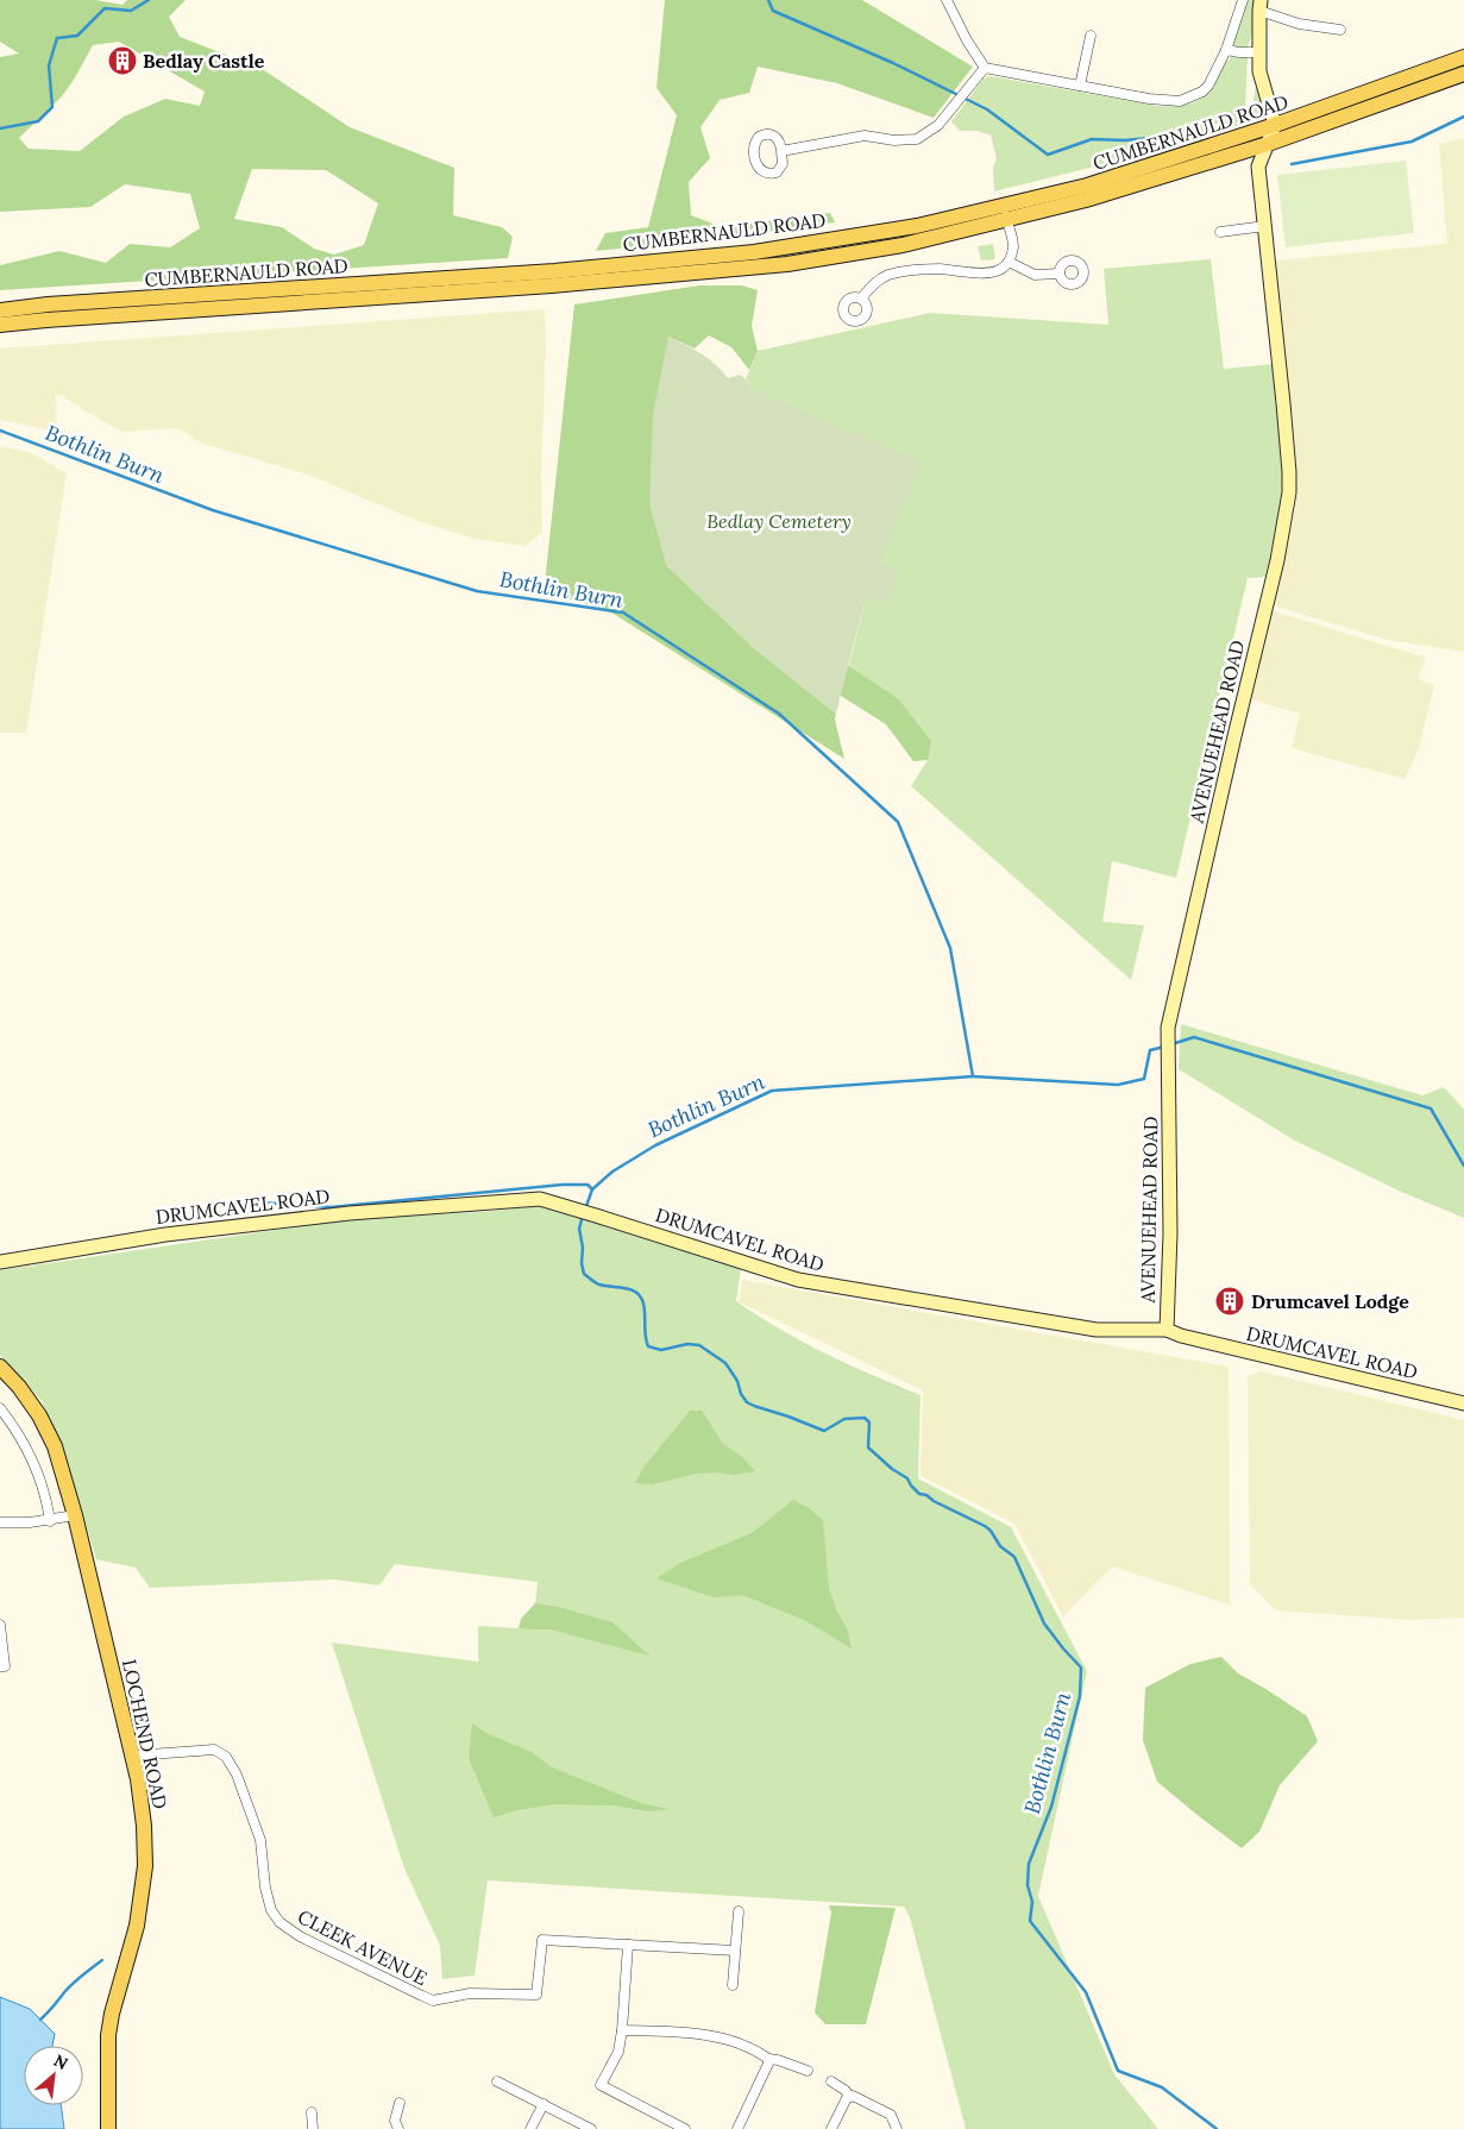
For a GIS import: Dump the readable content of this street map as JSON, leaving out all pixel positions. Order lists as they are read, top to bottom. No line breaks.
{"streets":{"main road":["CUMBERNAULD ROAD","LOCHEND ROAD"],"street":["AVENUEHEAD ROAD","DRUMCAVEL ROAD","CLEEK AVENUE"]},"crossings":[["CUMBERNAULD ROAD","AVENUEHEAD ROAD"],["AVENUEHEAD ROAD","DRUMCAVEL ROAD"],["LOCHEND ROAD","CLEEK AVENUE"]],"water":["Bothlin Burn"],"parks":["Bedlay Cemetery"],"places":{"building":["Bedlay Castle","Drumcavel Lodge"]},"north":"top right"}
